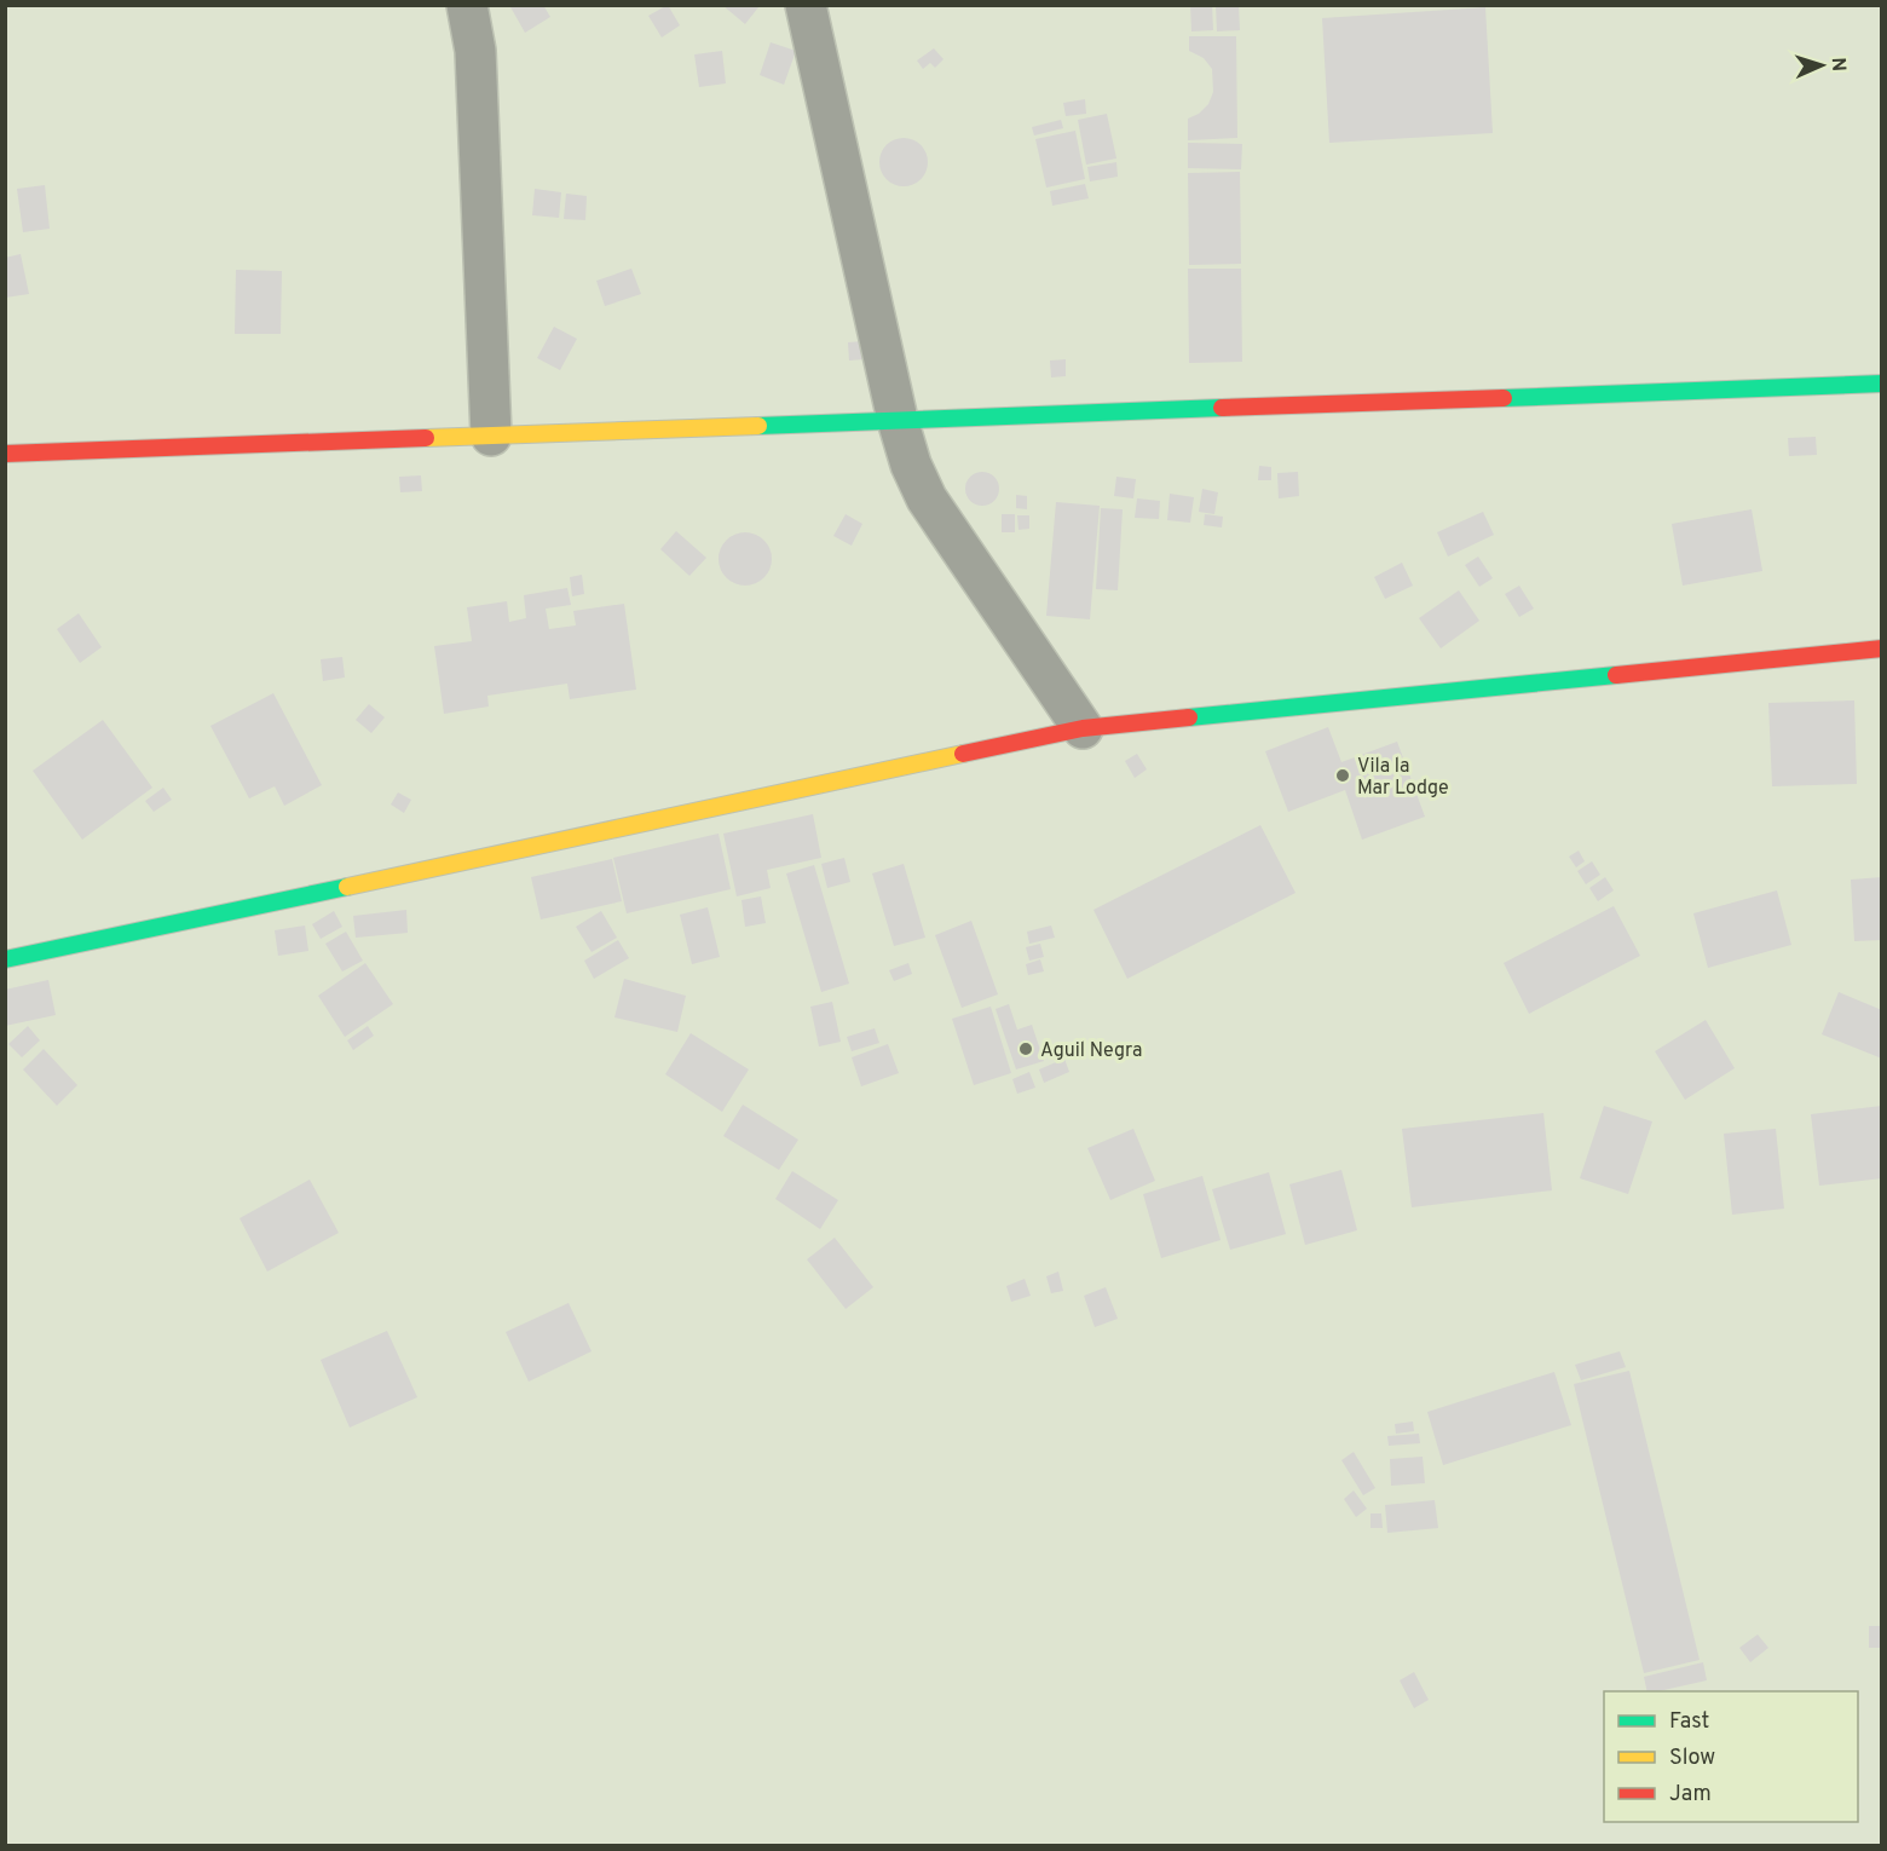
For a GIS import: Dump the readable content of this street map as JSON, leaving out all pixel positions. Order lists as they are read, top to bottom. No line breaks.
{"places":["Vila la Mar Lodge","Aguil Negra"],"legend":["Fast","Slow","Jam"],"north":"right"}
